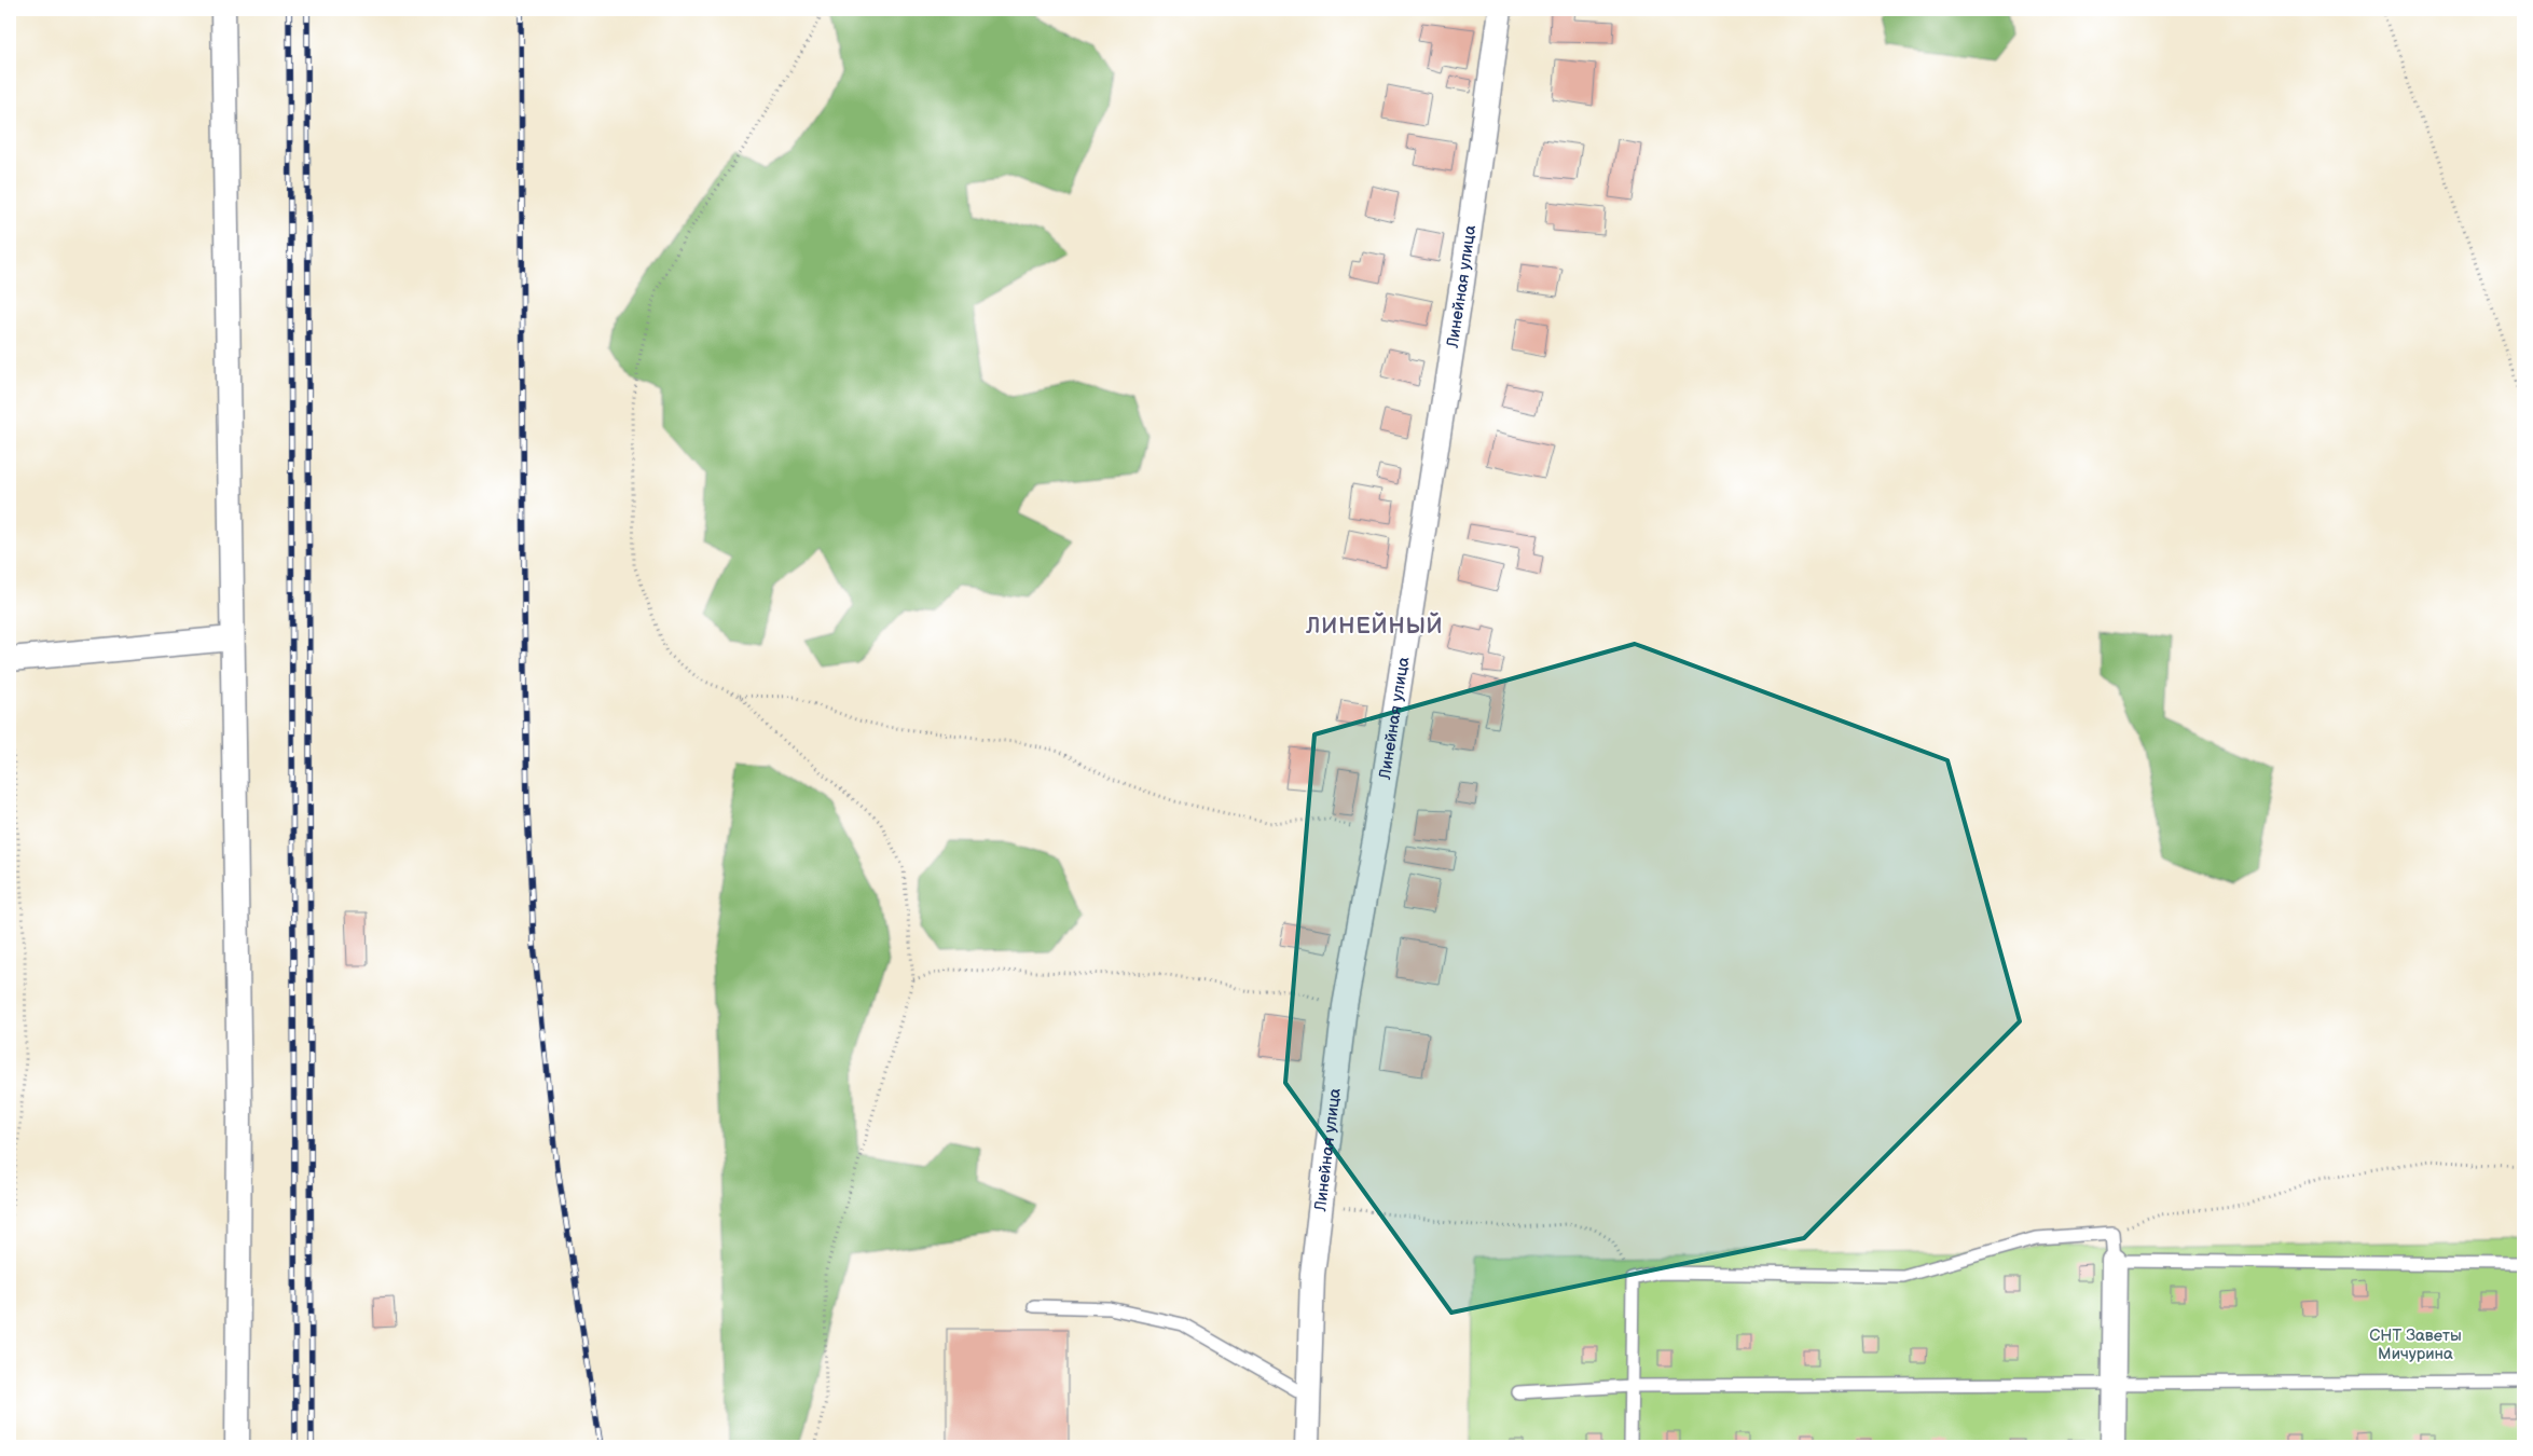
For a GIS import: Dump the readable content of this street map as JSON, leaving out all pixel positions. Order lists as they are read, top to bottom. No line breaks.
{"streets":{"street":["Линейная улица"]},"districts":["ЛИНЕЙНЫЙ"],"parks":["СНТ Заветы Мичурина"]}
